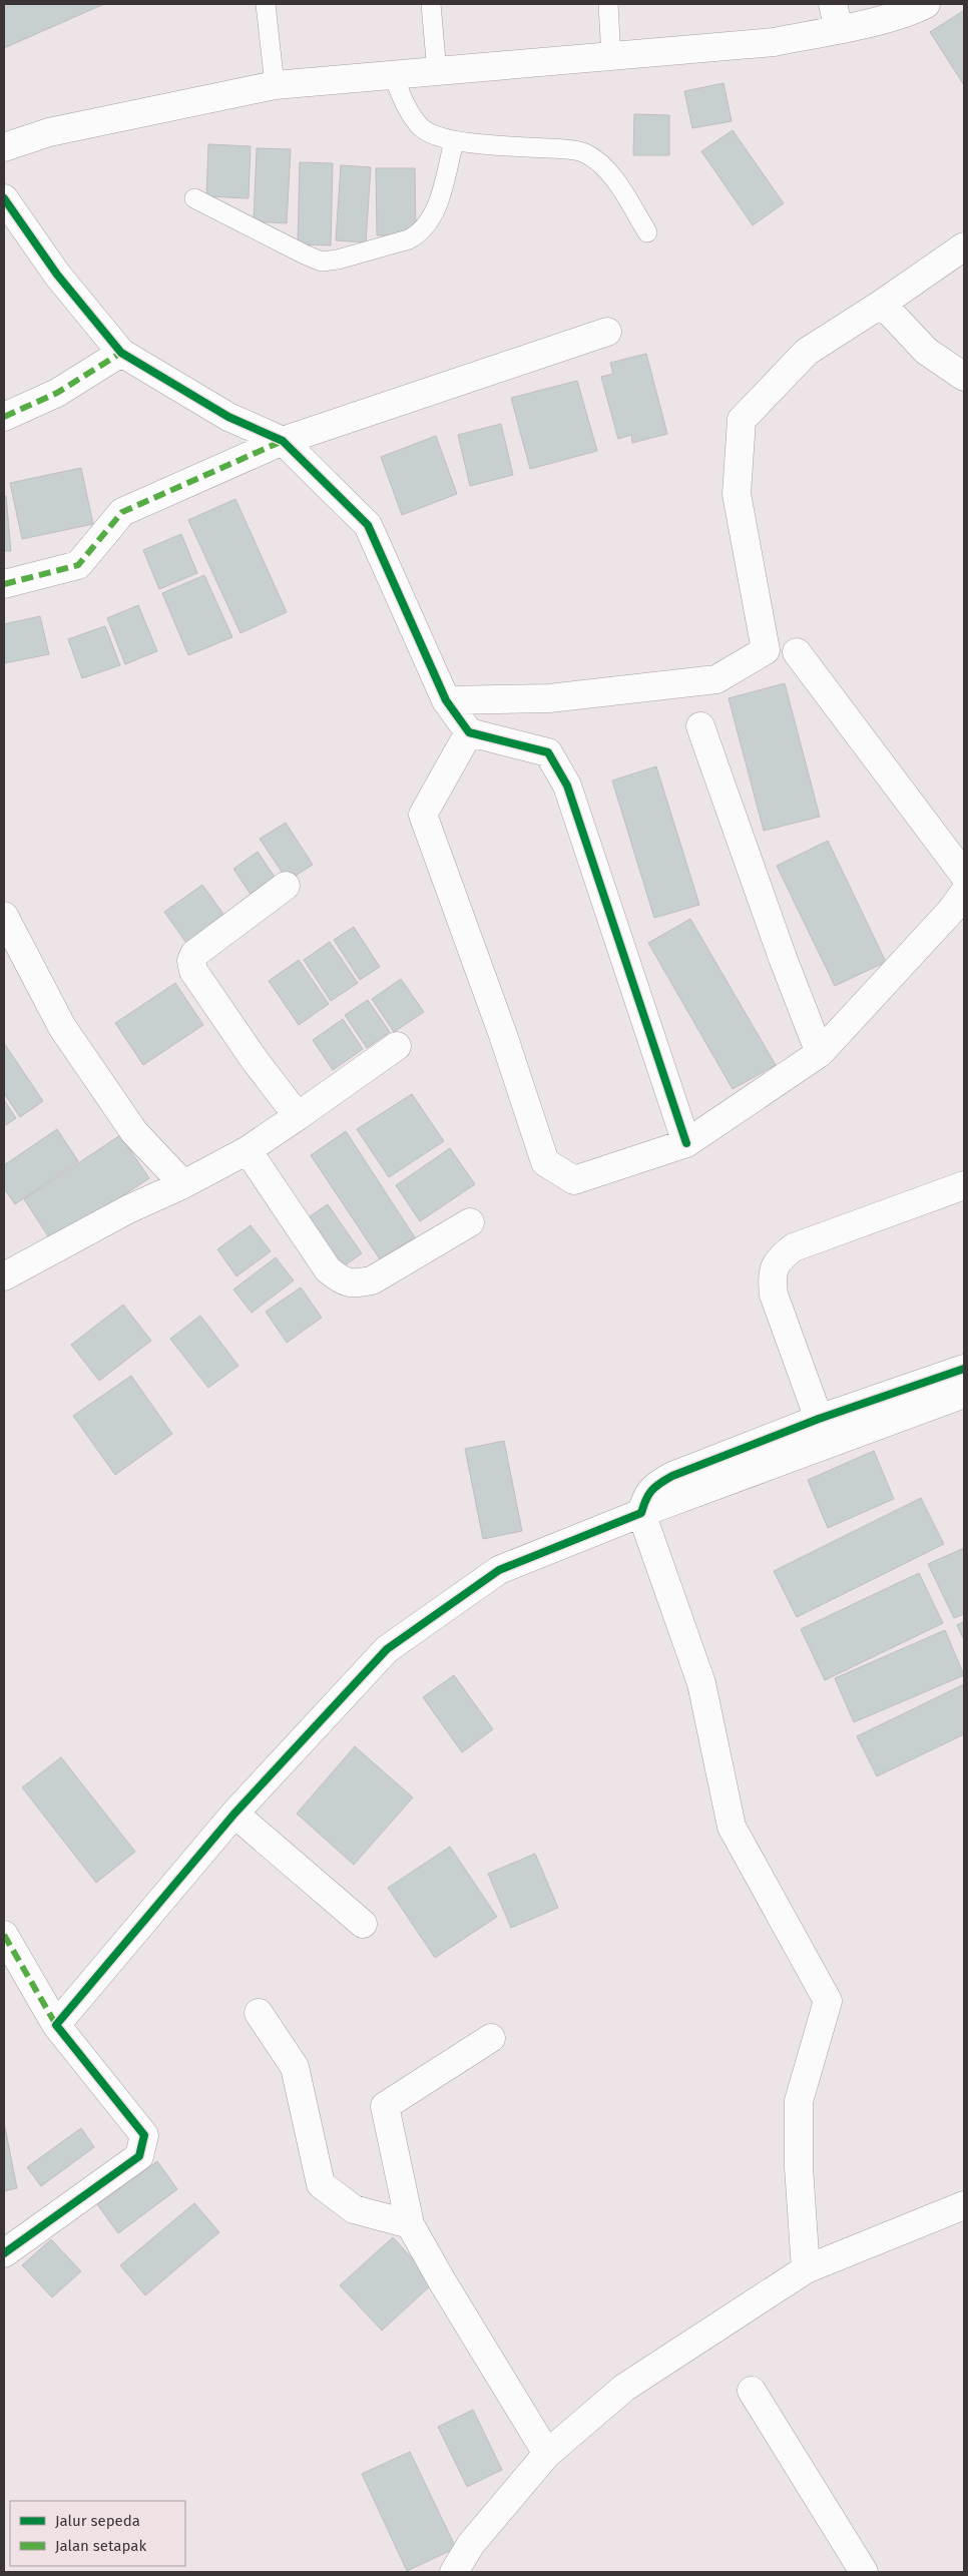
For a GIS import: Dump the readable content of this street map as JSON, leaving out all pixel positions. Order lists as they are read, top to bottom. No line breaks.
{"legend":["Jalur sepeda","Jalan setapak"]}
